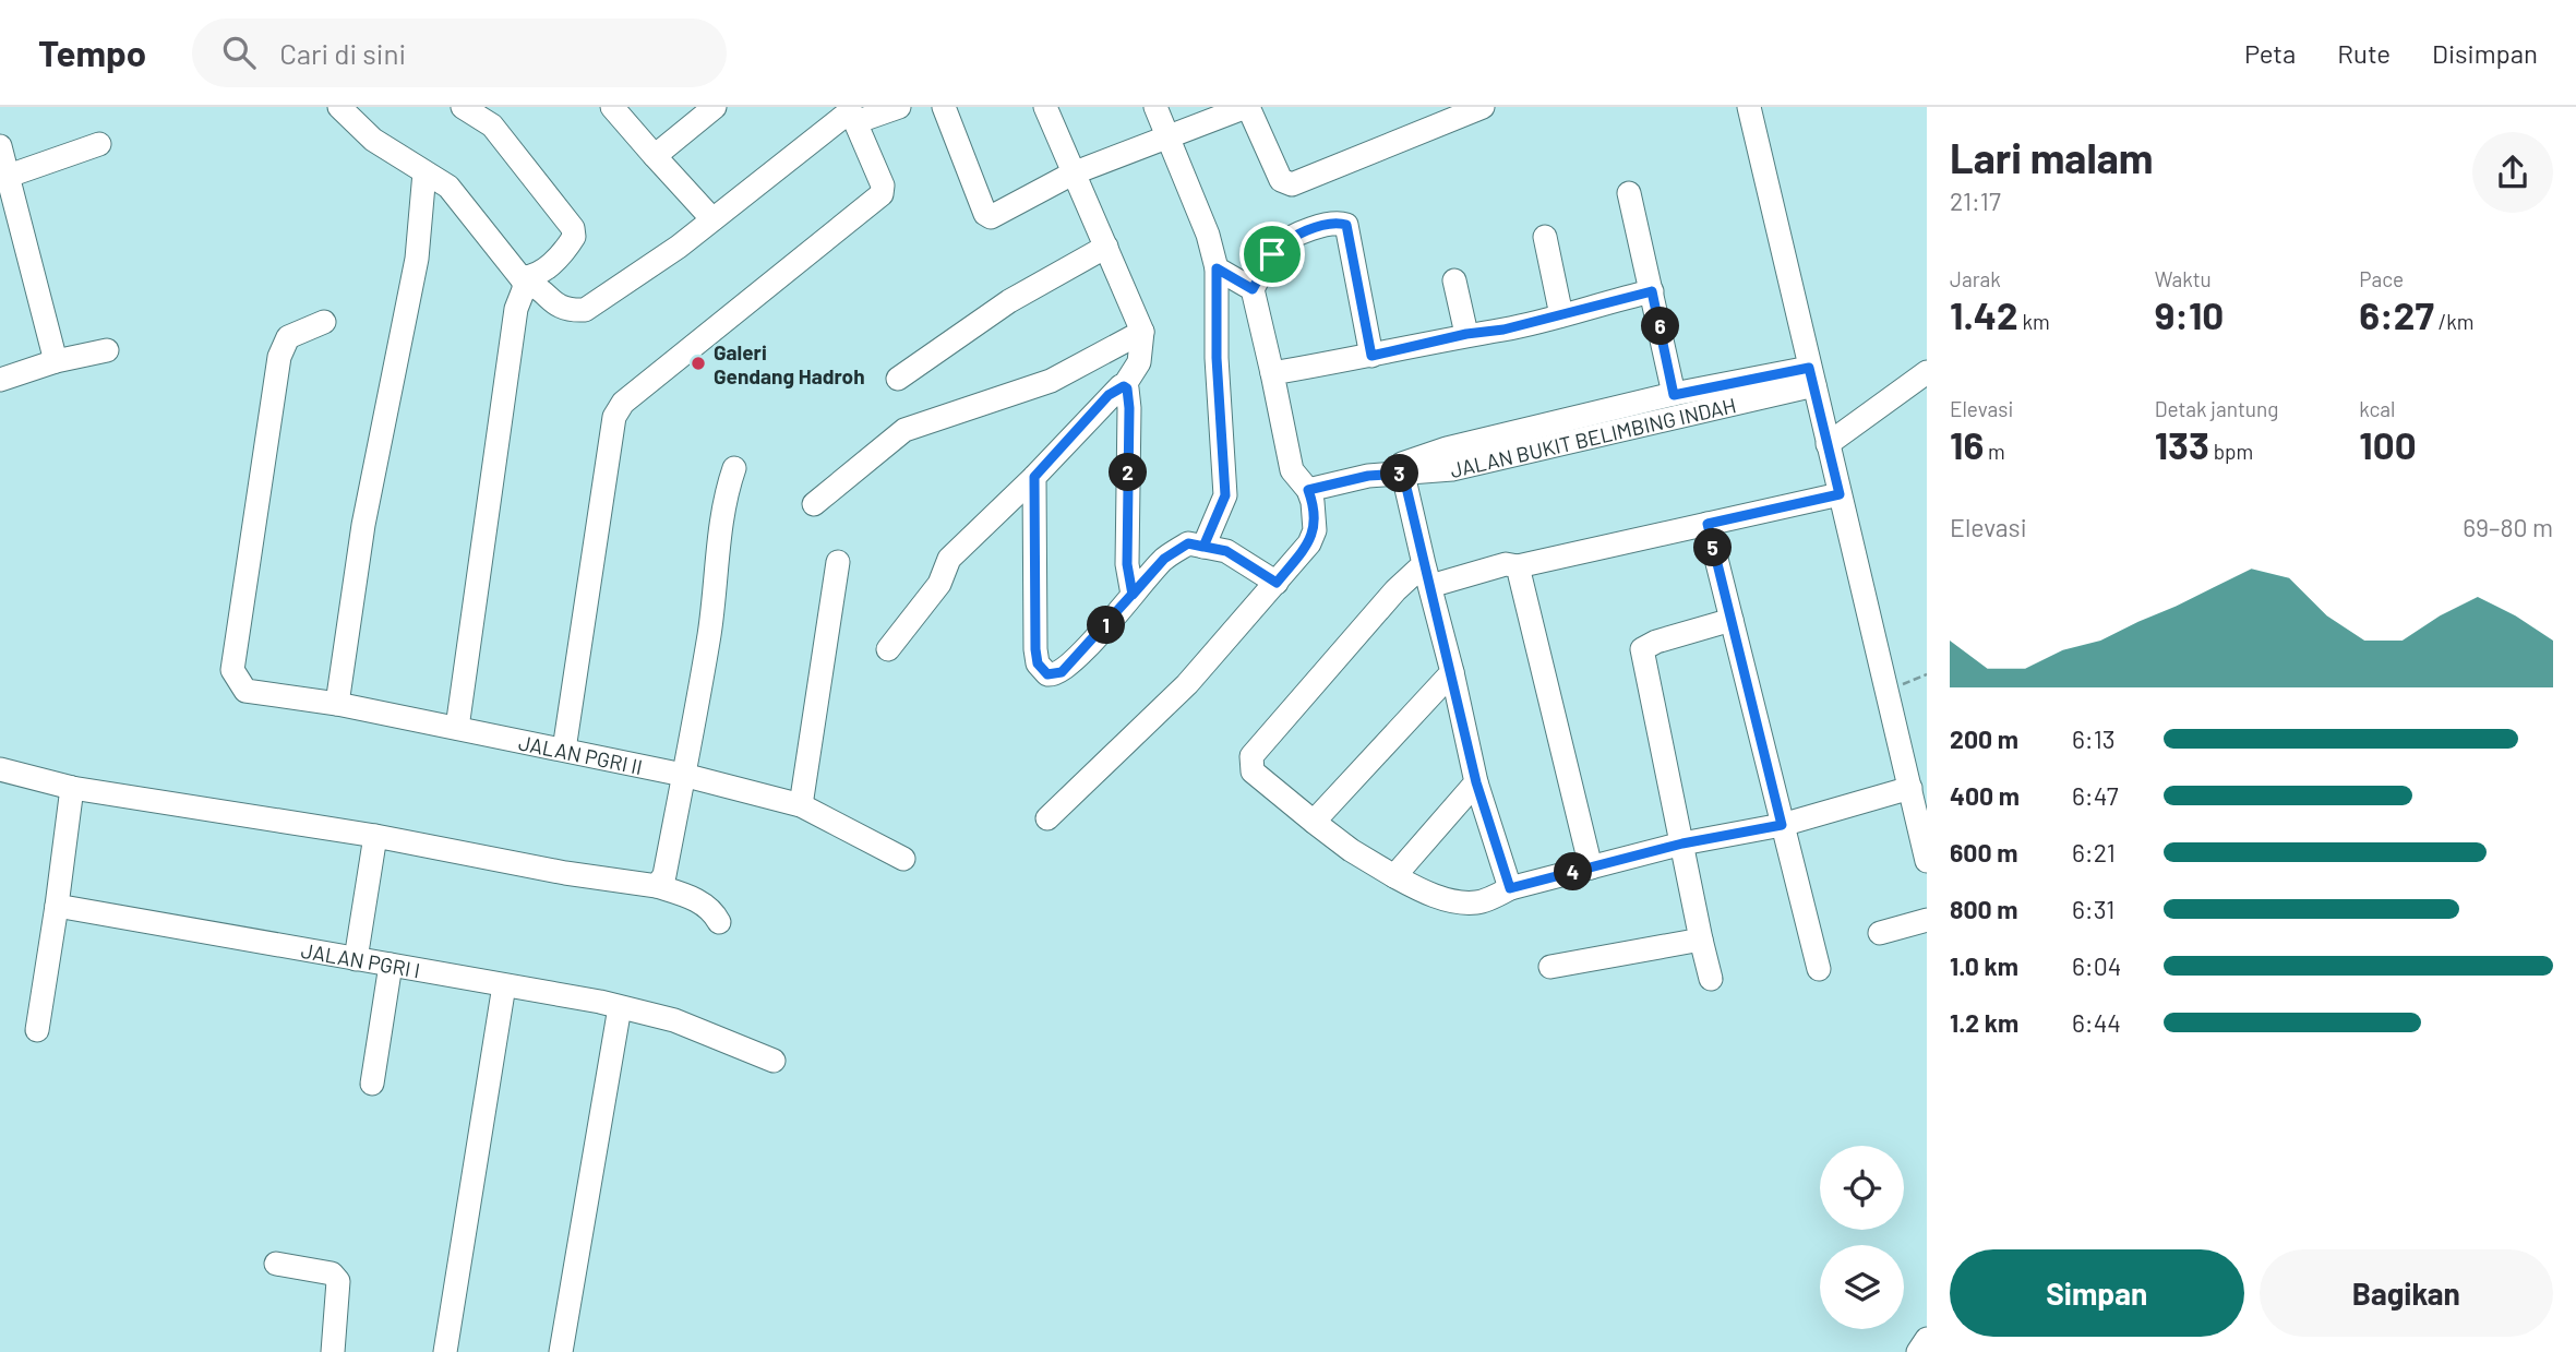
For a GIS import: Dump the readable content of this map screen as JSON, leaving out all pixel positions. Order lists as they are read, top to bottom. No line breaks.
{"streets":{"street":["JALAN BUKIT BELIMBING INDAH","JALAN PGRI II","JALAN PGRI I"]},"places":["Galeri Gendang Hadroh"],"page":{"header":"Tempo","search":"Cari di sini","nav":["Peta","Rute","Disimpan"],"heading":["Lari malam","21:17"],"stats":[["Jarak","1.42 km"],["Waktu","9:10"],["Pace","6:27 /km"],["Elevasi","16 m"],["Detak jantung","133 bpm"],["kcal","100"]],"pins":["6","2","3","5","1","4"],"chart":["Elevasi","69–80 m"],"list":[{"name":"200 m","note":"6:13"},{"name":"400 m","note":"6:47"},{"name":"600 m","note":"6:21"},{"name":"800 m","note":"6:31"},{"name":"1.0 km","note":"6:04"},{"name":"1.2 km","note":"6:44"}],"buttons":["Simpan","Bagikan"]}}
